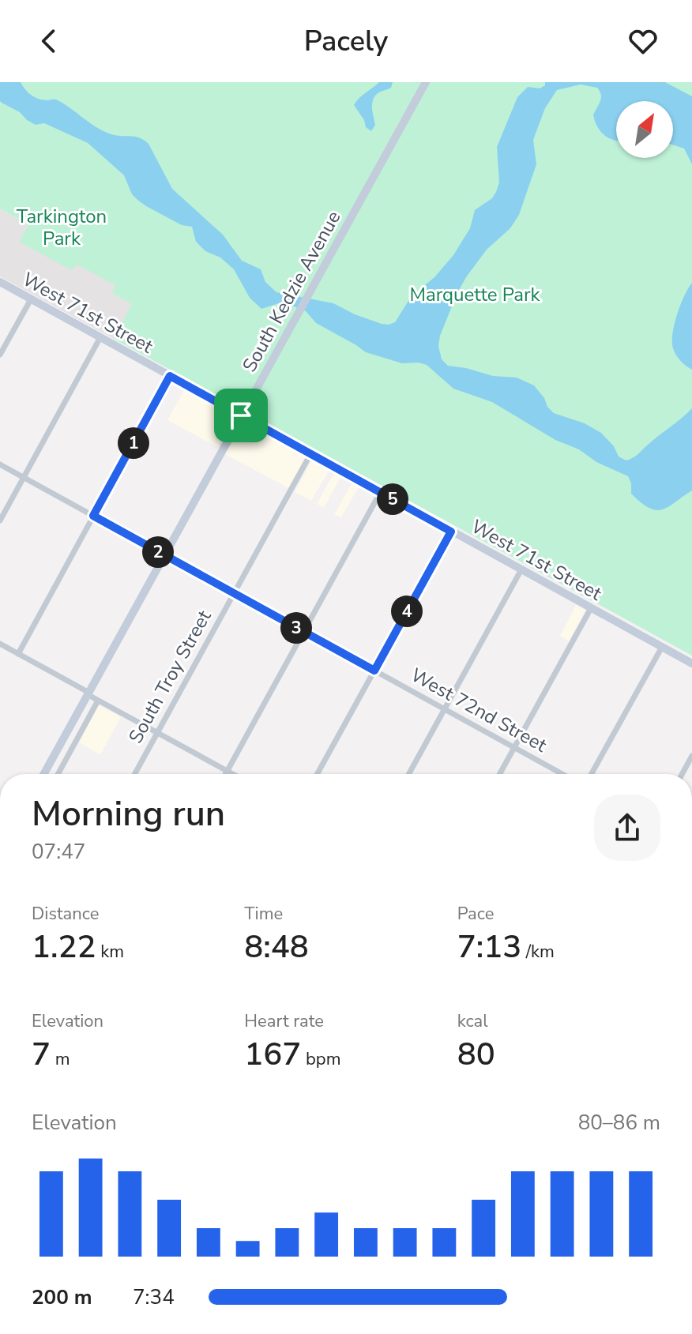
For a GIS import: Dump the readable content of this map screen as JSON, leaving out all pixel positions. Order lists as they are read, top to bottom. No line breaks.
{"streets":{"main road":["South Kedzie Avenue","West 71st Street"],"street":["South Troy Street","West 72nd Street"]},"crossings":[["South Kedzie Avenue","West 71st Street"],["South Kedzie Avenue","West 72nd Street"],["West 71st Street","South Troy Street"],["South Troy Street","West 72nd Street"]],"parks":["Tarkington Park","Marquette Park"],"north":"top right","page":{"header":"Pacely","pins":["1","5","2","4","3"],"heading":["Morning run","07:47"],"stats":[["Distance","1.22 km"],["Time","8:48"],["Pace","7:13 /km"],["Elevation","7 m"],["Heart rate","167 bpm"],["kcal","80"]],"chart":["Elevation","80–86 m"],"list":[{"name":"200 m","note":"7:34"}]}}
